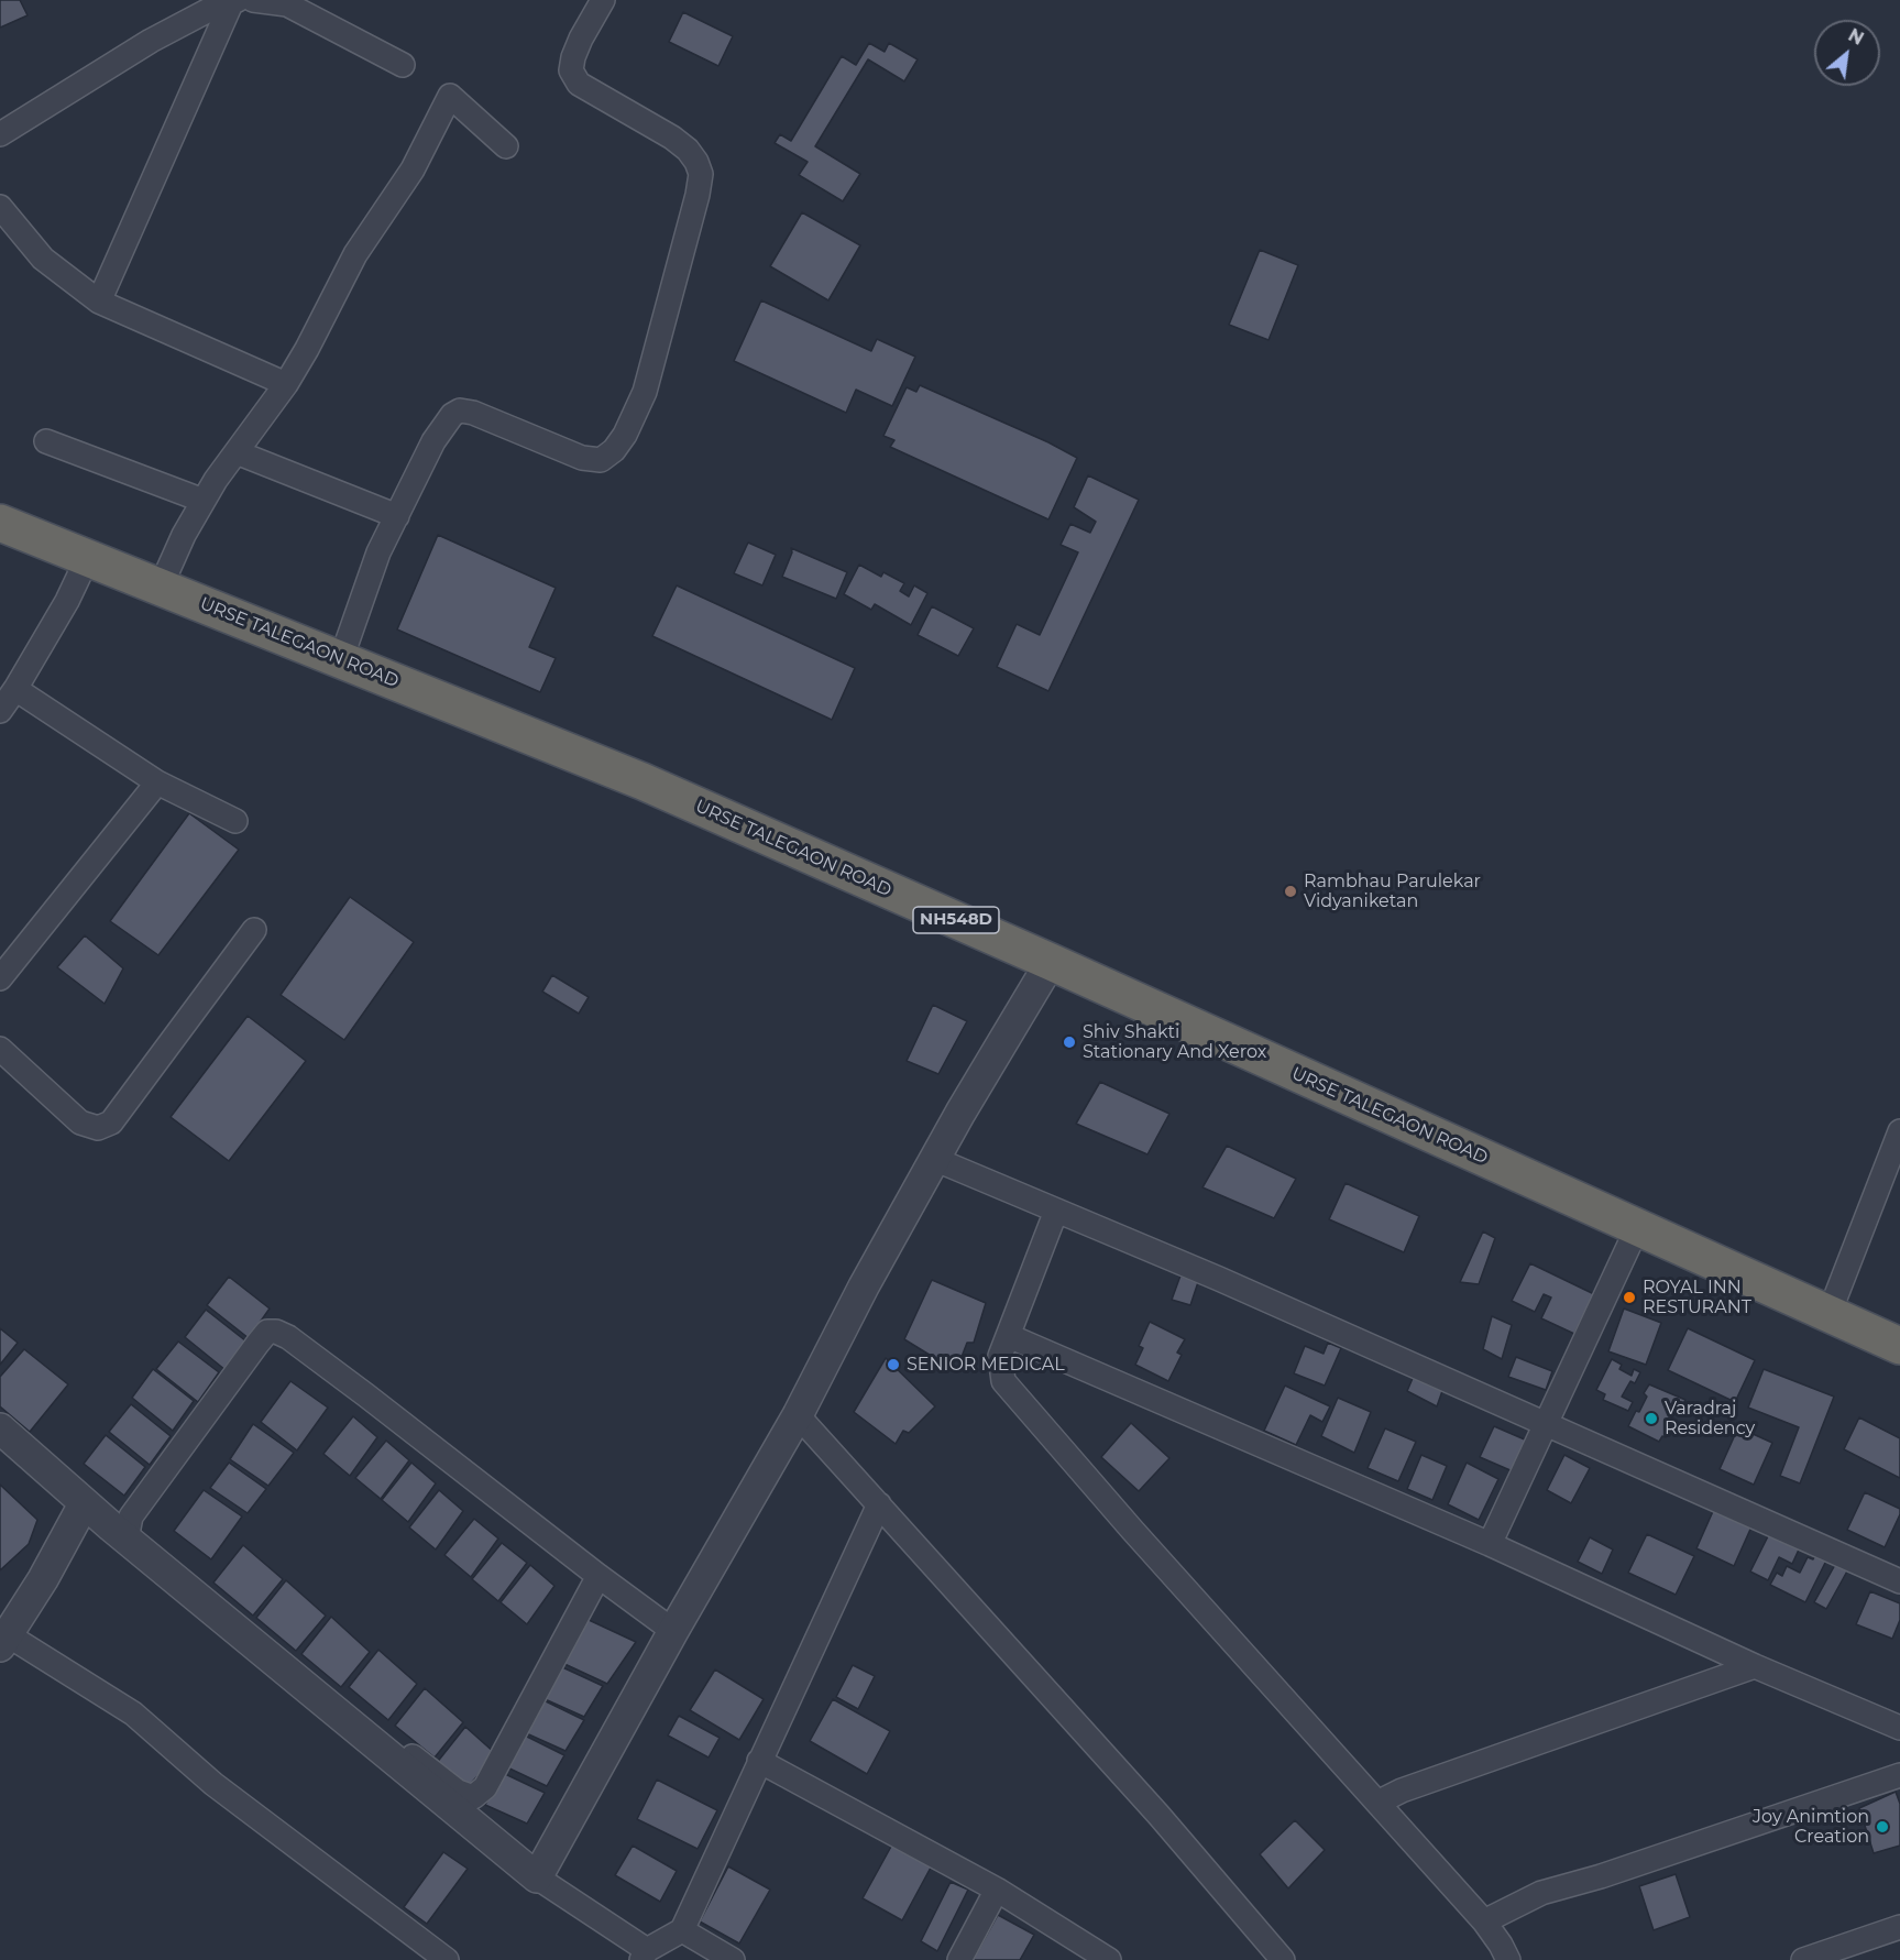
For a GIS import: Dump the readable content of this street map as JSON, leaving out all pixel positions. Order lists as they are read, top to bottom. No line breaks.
{"streets":{"highway":["URSE TALEGAON ROAD","NH548D"]},"places":["Rambhau Parulekar Vidyaniketan","Shiv Shakti Stationary And Xerox","ROYAL INN RESTURANT","SENIOR MEDICAL","Varadraj Residency","Joy Animtion Creation"],"north":"top right"}
